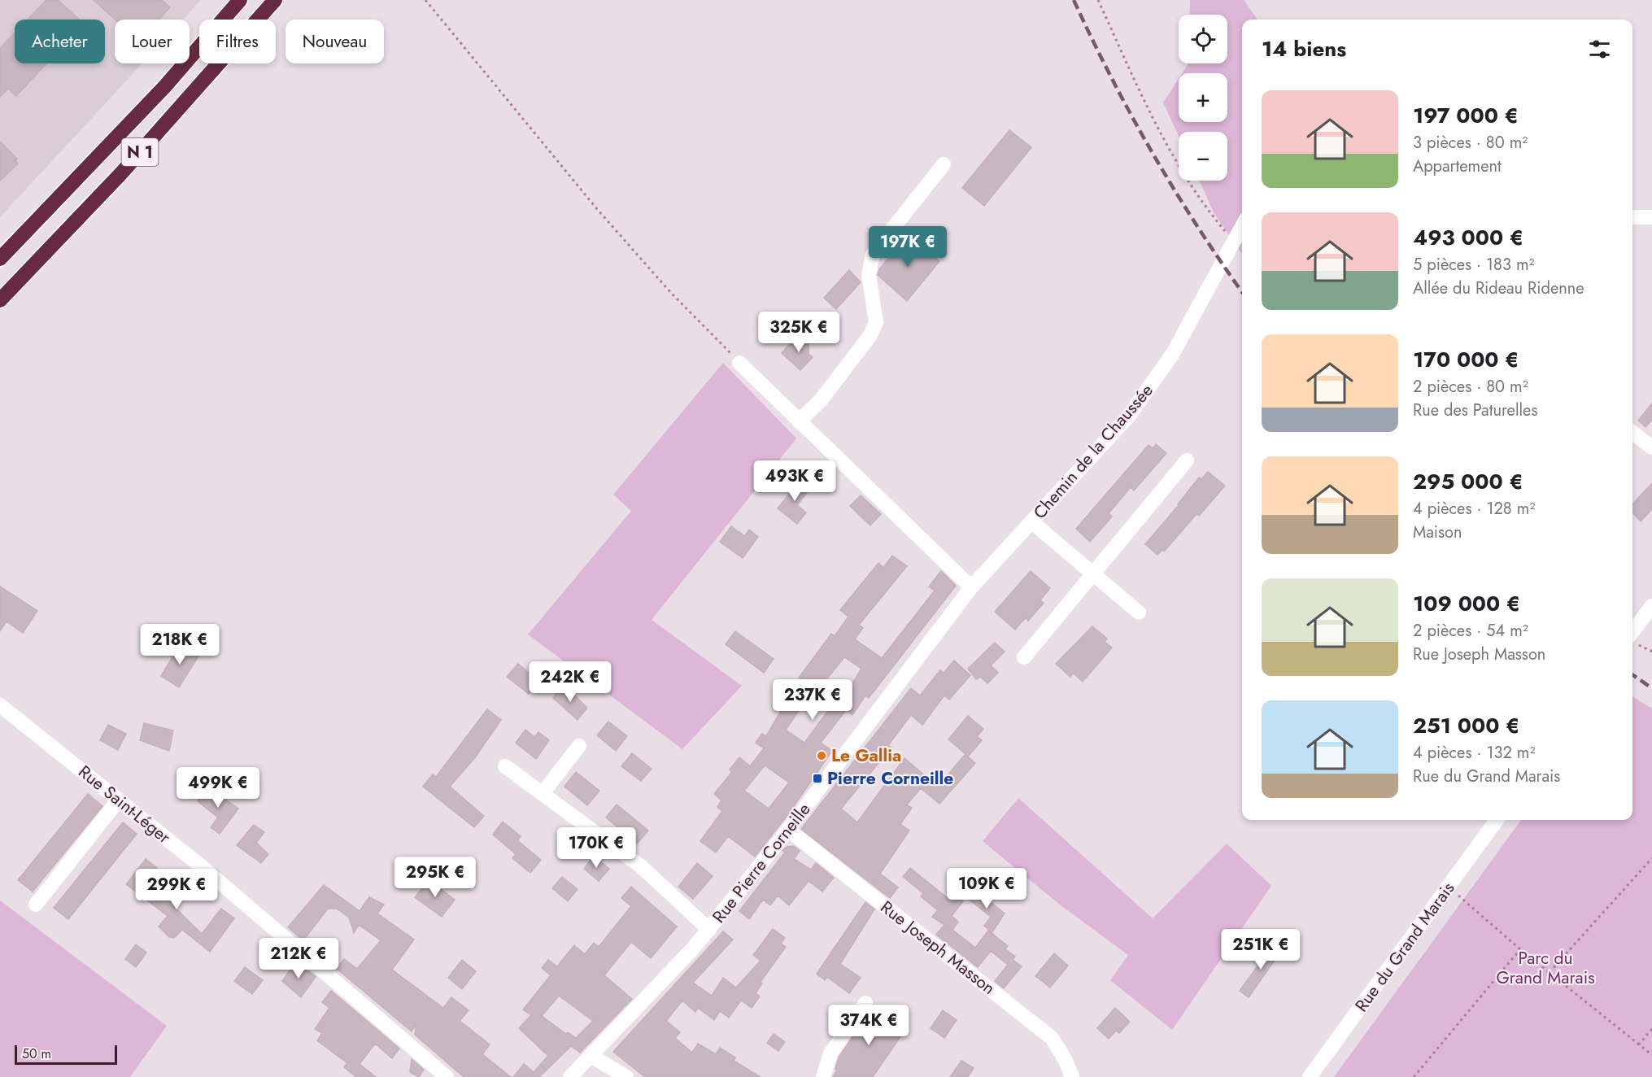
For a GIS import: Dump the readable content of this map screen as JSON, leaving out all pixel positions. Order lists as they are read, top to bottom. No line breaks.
{"streets":{"highway":["N 1"],"street":["Chemin de la Chaussée","Rue Saint-Léger","Rue Pierre Corneille","Rue du Grand Marais","Rue Joseph Masson"]},"crossings":[["Chemin de la Chaussée","Rue Pierre Corneille"],["Rue Pierre Corneille","Rue Joseph Masson"]],"parks":["Parc du Grand Marais"],"places":{"other":["Le Gallia"],"transit":["Pierre Corneille"]},"scale_bar":"50 m","page":{"map_buttons":["+","−"],"chip":["Acheter","Louer","Filtres","Nouveau"],"heading":"14 biens","list":[{"name":"197 000 €","note":"3 pièces · 80 m² · Appartement"},{"name":"493 000 €","note":"5 pièces · 183 m² · Allée du Rideau Ridenne"},{"name":"170 000 €","note":"2 pièces · 80 m² · Rue des Paturelles"},{"name":"295 000 €","note":"4 pièces · 128 m² · Maison"},{"name":"109 000 €","note":"2 pièces · 54 m² · Rue Joseph Masson"},{"name":"251 000 €","note":"4 pièces · 132 m² · Rue du Grand Marais"}],"price":["197K €","325K €","493K €","218K €","242K €","237K €","499K €","170K €","295K €","109K €","299K €","251K €","212K €","374K €"],"scale":"50 m"}}
